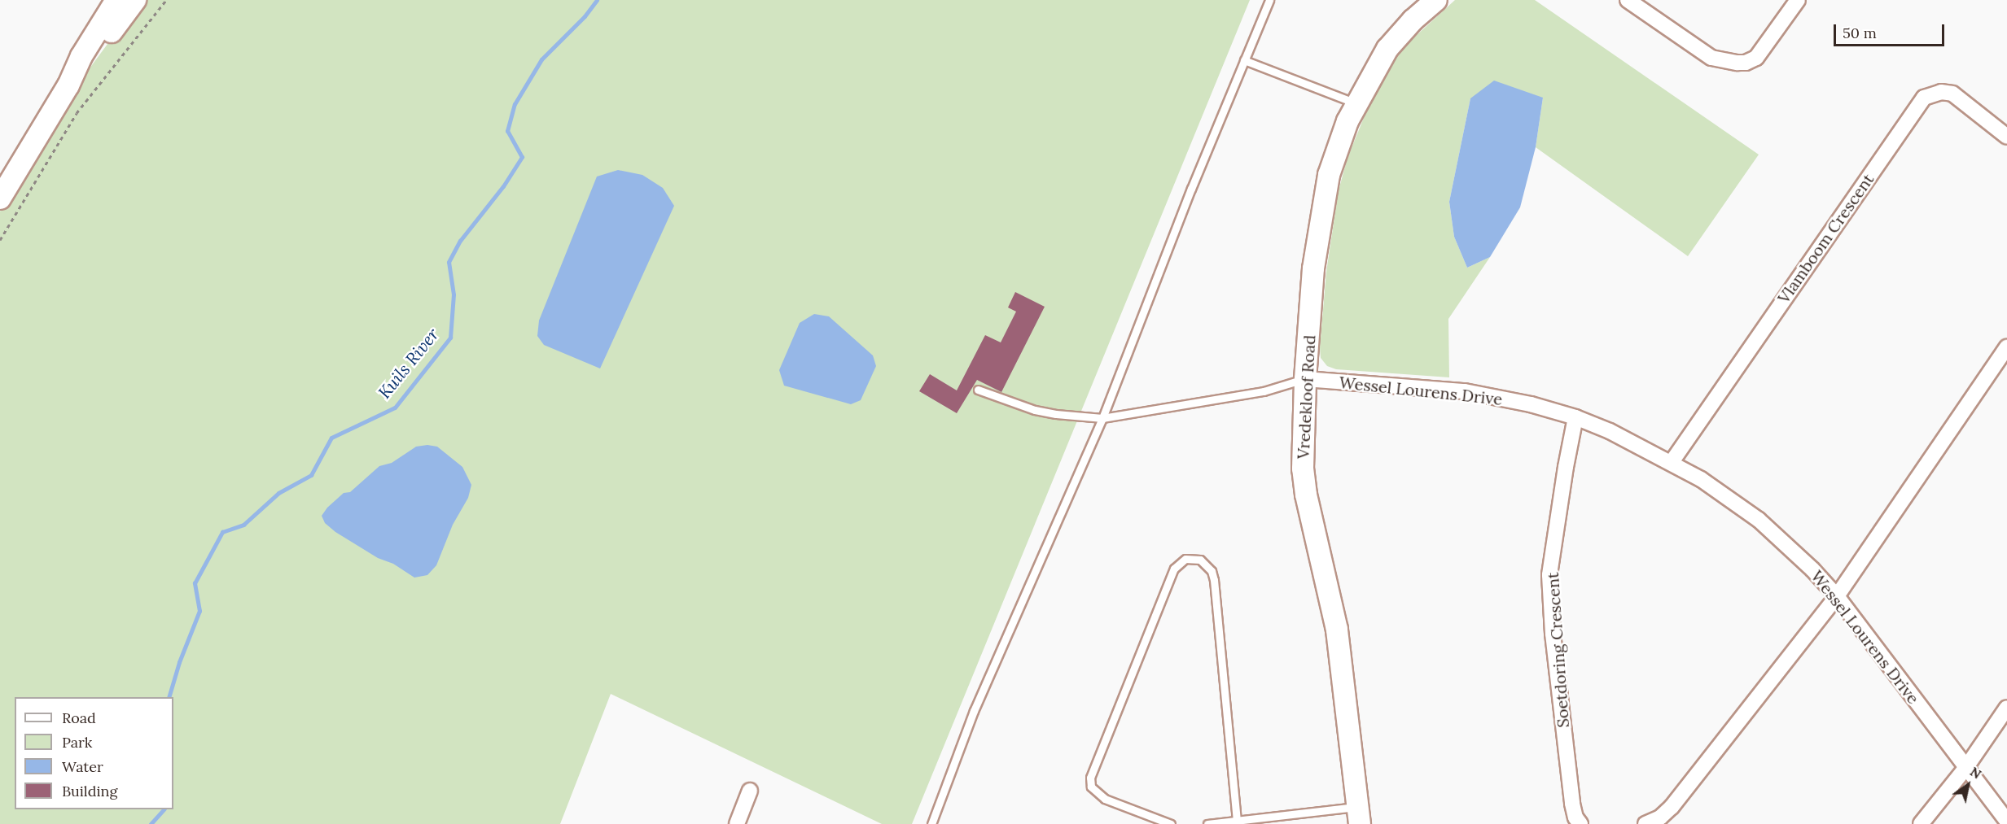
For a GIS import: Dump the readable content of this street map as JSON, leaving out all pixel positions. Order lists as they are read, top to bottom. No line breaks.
{"streets":{"street":["Vlamboom Crescent","Wessel Lourens Drive","Vredekloof Road","Soetdoring Crescent"]},"crossings":[["Vlamboom Crescent","Wessel Lourens Drive"],["Wessel Lourens Drive","Vredekloof Road"],["Wessel Lourens Drive","Soetdoring Crescent"]],"water":["Kuils River"],"legend":["Road","Park","Water","Building"],"scale_bar":"50 m","north":"top right"}
